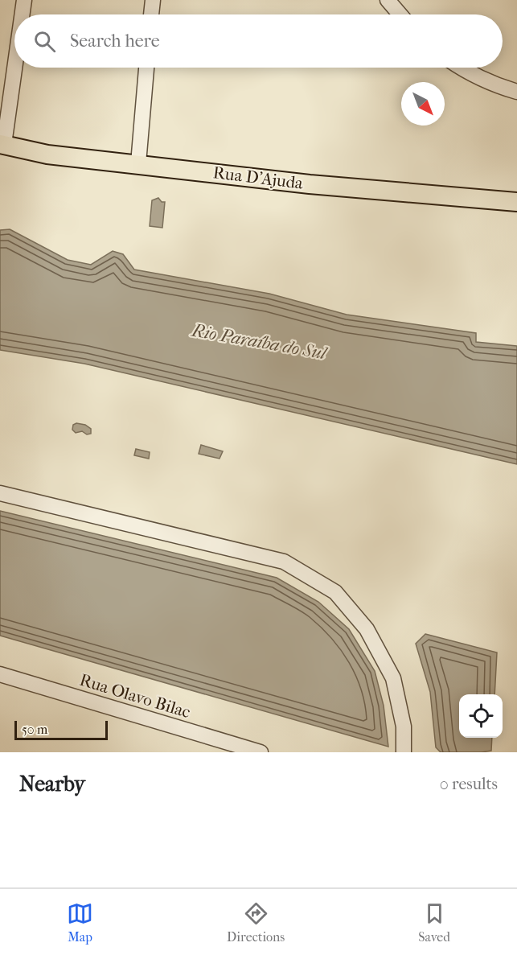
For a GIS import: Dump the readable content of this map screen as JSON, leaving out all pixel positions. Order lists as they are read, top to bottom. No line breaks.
{"streets":{"main road":["Rua D'Ajuda"],"street":["Rua Olavo Bilac"]},"water":["Rio Paraíba do Sul"],"scale_bar":"50 m","north":"bottom right","page":{"search":"Search here","scale":"50 m","heading":["Nearby","0 results"],"nav":["Map","Directions","Saved"]}}
